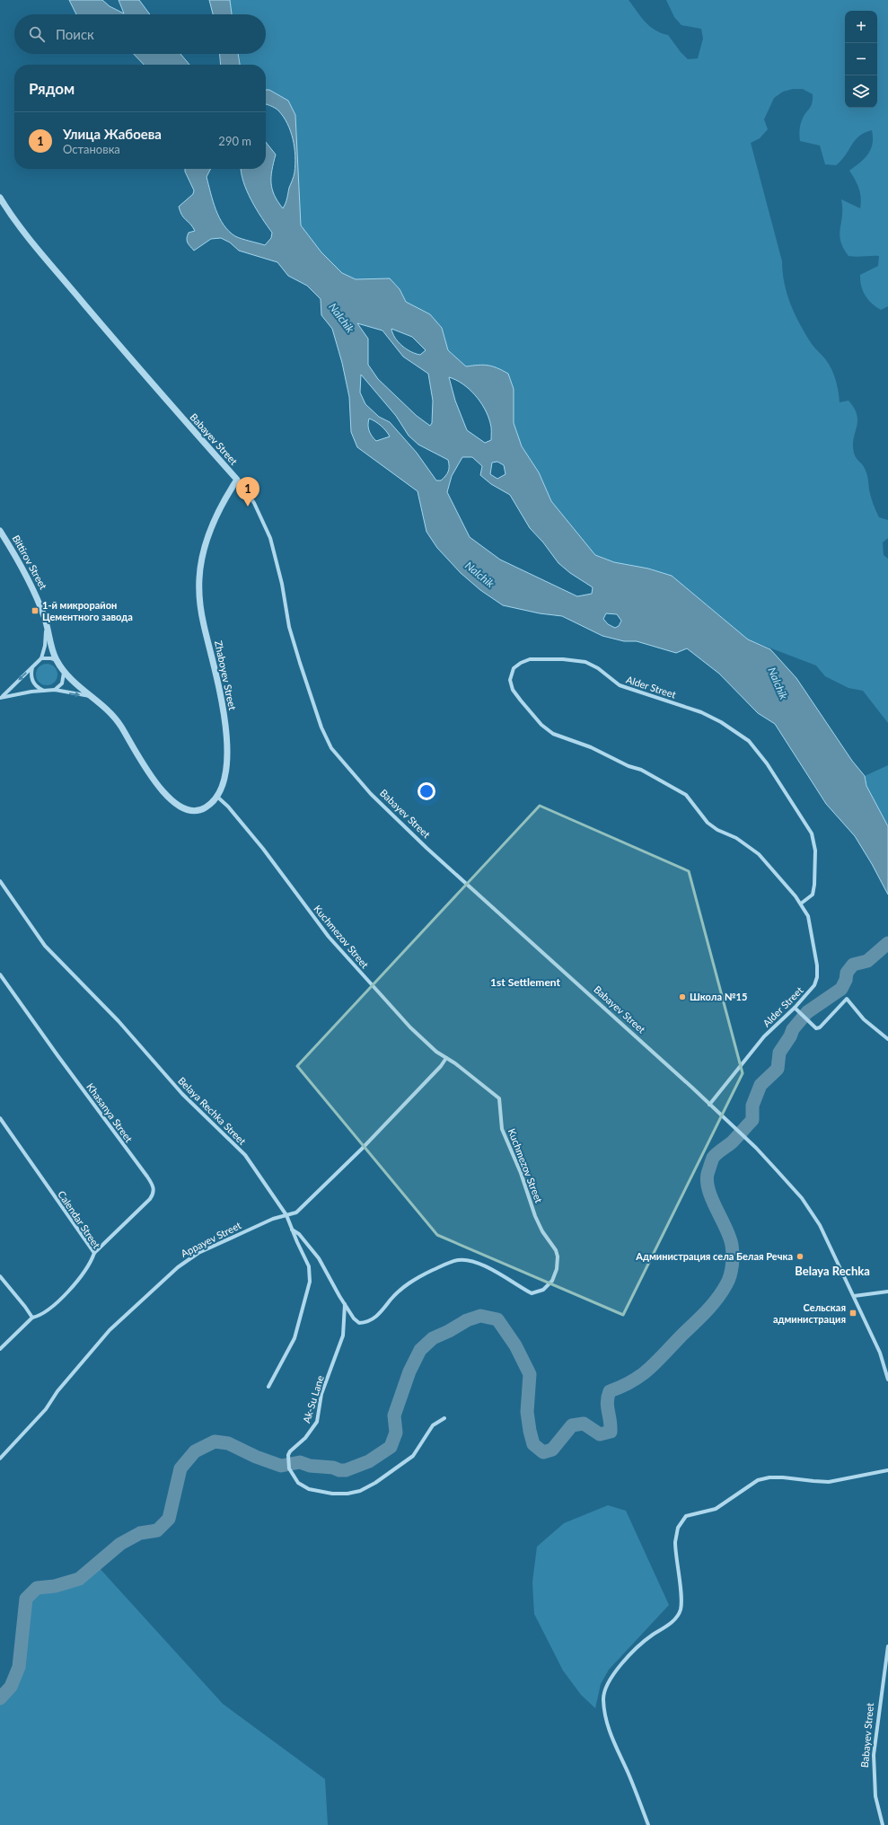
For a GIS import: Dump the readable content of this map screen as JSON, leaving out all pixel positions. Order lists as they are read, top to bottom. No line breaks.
{"streets":{"street":["Babayev Street","Bittirov Street","Zhaboyev Street","Alder Street","Kuchmezov Street","Belaya Rechka Street","Khasanya Street","Calendar Street","Appayev Street","Ak-Su Lane"]},"crossings":[["Babayev Street","Zhaboyev Street"],["Babayev Street","Alder Street"],["Zhaboyev Street","Kuchmezov Street"],["Kuchmezov Street","Belaya Rechka Street"],["Kuchmezov Street","Appayev Street"],["Kuchmezov Street","Ak-Su Lane"],["Belaya Rechka Street","Appayev Street"],["Khasanya Street","Calendar Street"]],"districts":["1st Settlement","Belaya Rechka"],"water":["Nalchik"],"places":{"transit":["1-й микрорайон Цементного завода","Сельская администрация"],"other":["Школа №15","Администрация села Белая Речка"]},"page":{"map_buttons":["+","−"],"search":"Поиск","heading":"Рядом","list":[{"mark":"1","name":"Улица Жабоева","note":"Остановка","value":"290 m"}],"pins":"1"}}
